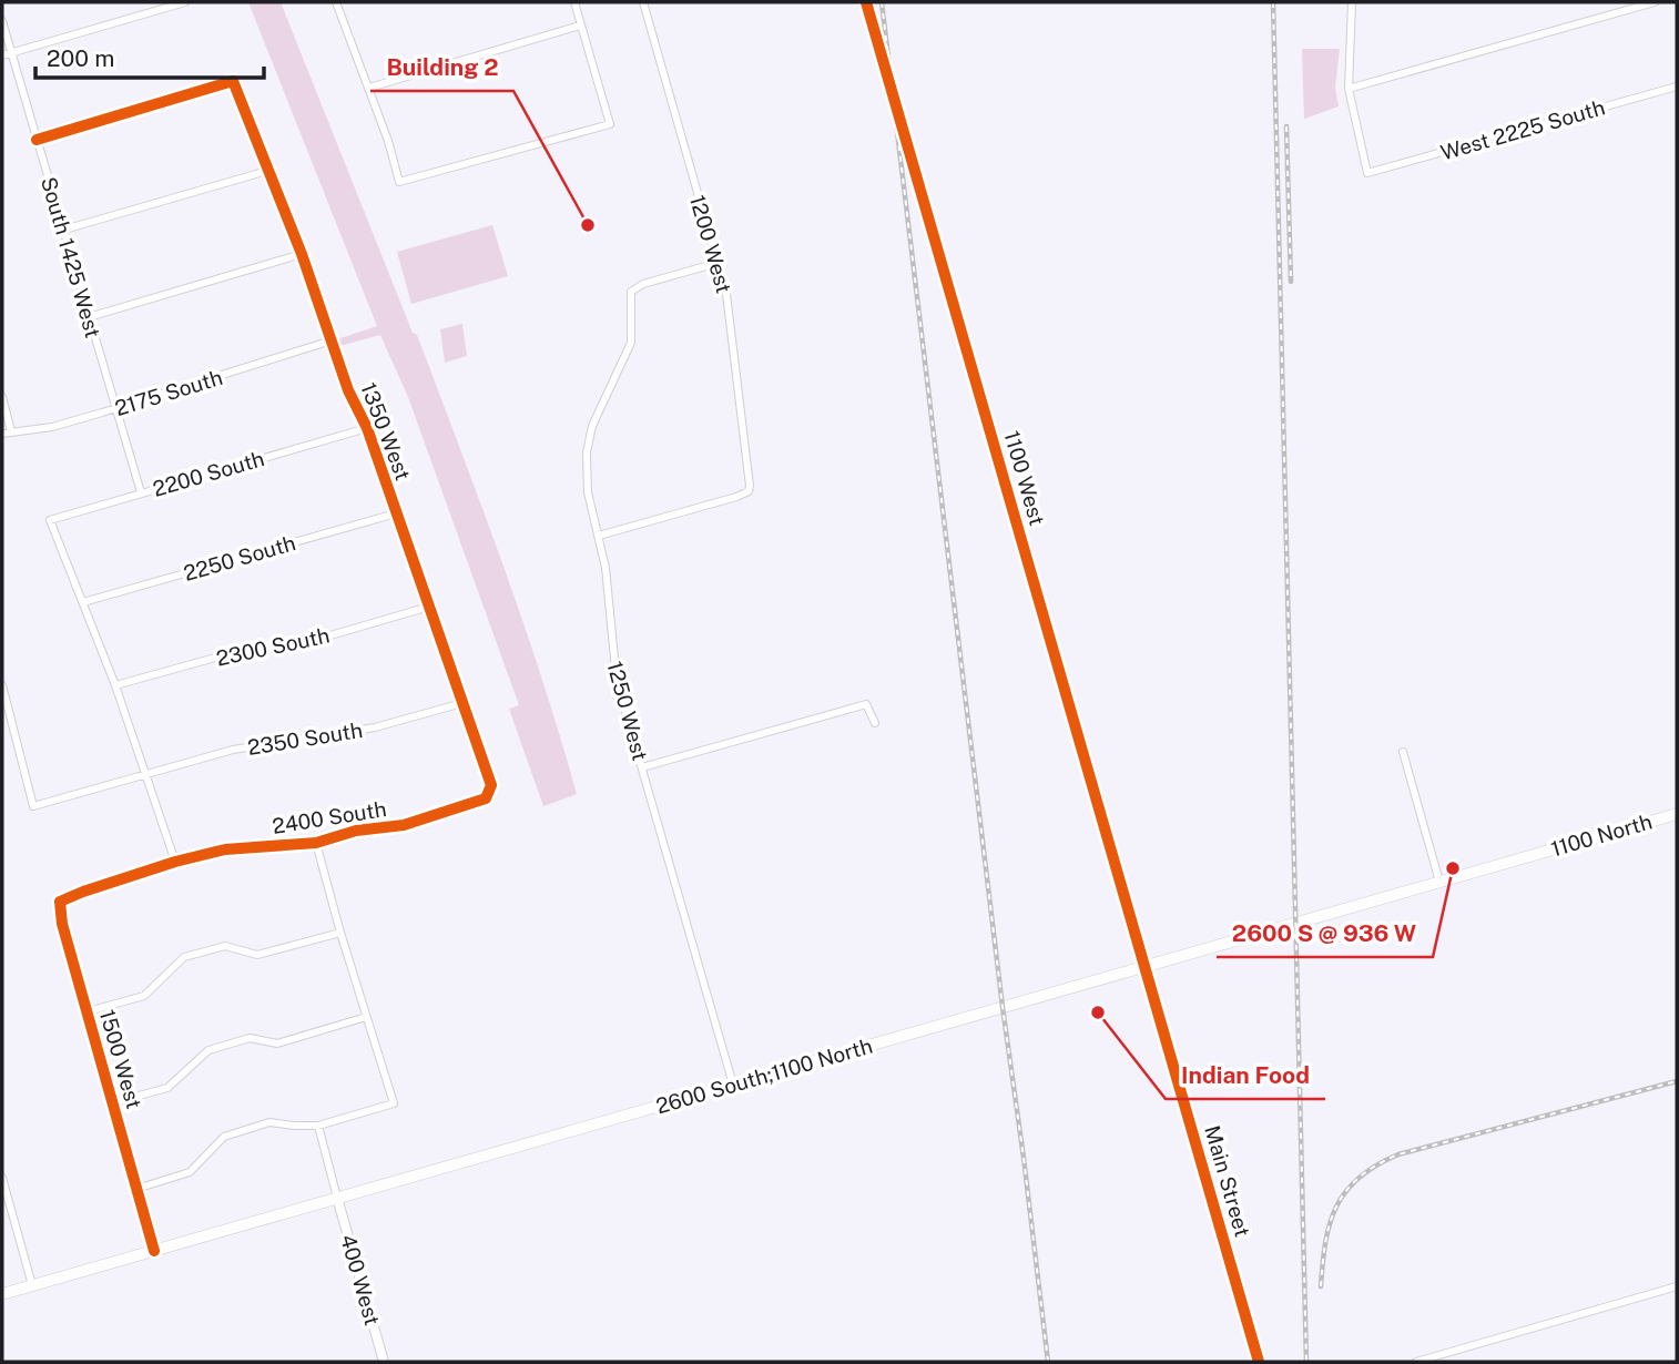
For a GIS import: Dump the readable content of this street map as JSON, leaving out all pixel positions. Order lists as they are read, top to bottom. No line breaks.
{"streets":{"main road":["1100 North","2600 South;1100 North"],"street":["West 2225 South","1200 West","South 1425 West","2175 South","1350 West","2200 South","1100 West","2250 South","2300 South","1250 West","2350 South","2400 South","1500 West","Main Street","400 West"]},"crossings":[["1200 West","1250 West"],["South 1425 West","2175 South"],["South 1425 West","1350 West"],["South 1425 West","2200 South"],["2175 South","1350 West"],["1350 West","2200 South"],["1350 West","2250 South"],["1350 West","2300 South"],["1350 West","2350 South"],["1350 West","2400 South"],["2200 South","2250 South"],["1100 West","2600 South;1100 North"],["1100 West","Main Street"],["1250 West","2600 South;1100 North"],["2400 South","1500 West"],["1100 North","2600 South;1100 North"],["1500 West","2600 South;1100 North"],["2600 South;1100 North","Main Street"],["2600 South;1100 North","400 West"]],"places":["Building 2","2600 S @ 936 W","Indian Food"],"scale_bar":"200 m"}
